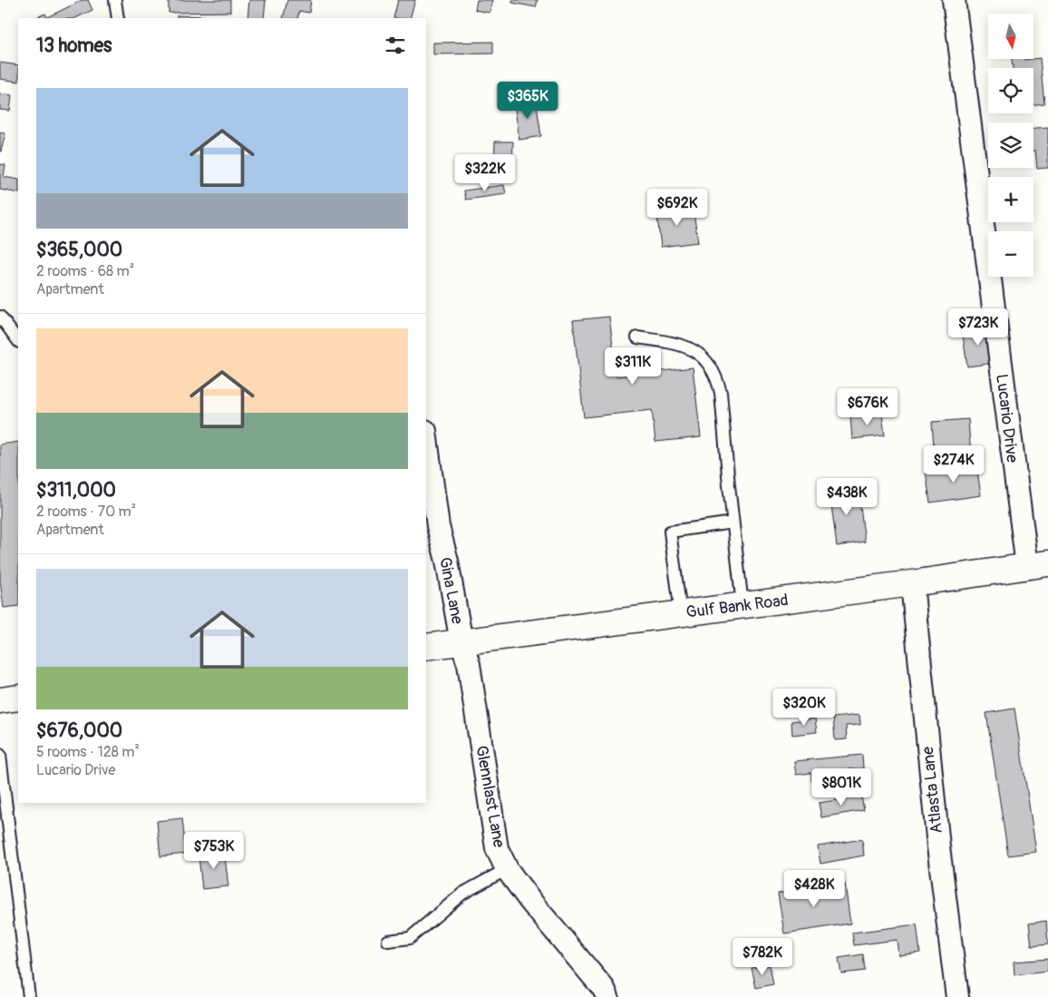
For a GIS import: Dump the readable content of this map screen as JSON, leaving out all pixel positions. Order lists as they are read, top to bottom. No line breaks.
{"streets":{"main road":["Gulf Bank Road"],"street":["Lucario Drive","Gina Lane","Atlasta Lane","Glennlast Lane"]},"crossings":[["Lucario Drive","Gulf Bank Road"],["Gina Lane","Gulf Bank Road"],["Gina Lane","Glennlast Lane"],["Gulf Bank Road","Atlasta Lane"],["Gulf Bank Road","Glennlast Lane"]],"north":"bottom","page":{"map_buttons":["+","−"],"heading":"13 homes","list":[{"name":"$365,000","note":"2 rooms · 68 m² · Apartment"},{"name":"$311,000","note":"2 rooms · 70 m² · Apartment"},{"name":"$676,000","note":"5 rooms · 128 m² · Lucario Drive"}],"price":["$365K","$322K","$692K","$723K","$311K","$676K","$274K","$438K","$320K","$801K","$753K","$428K","$782K"]}}
